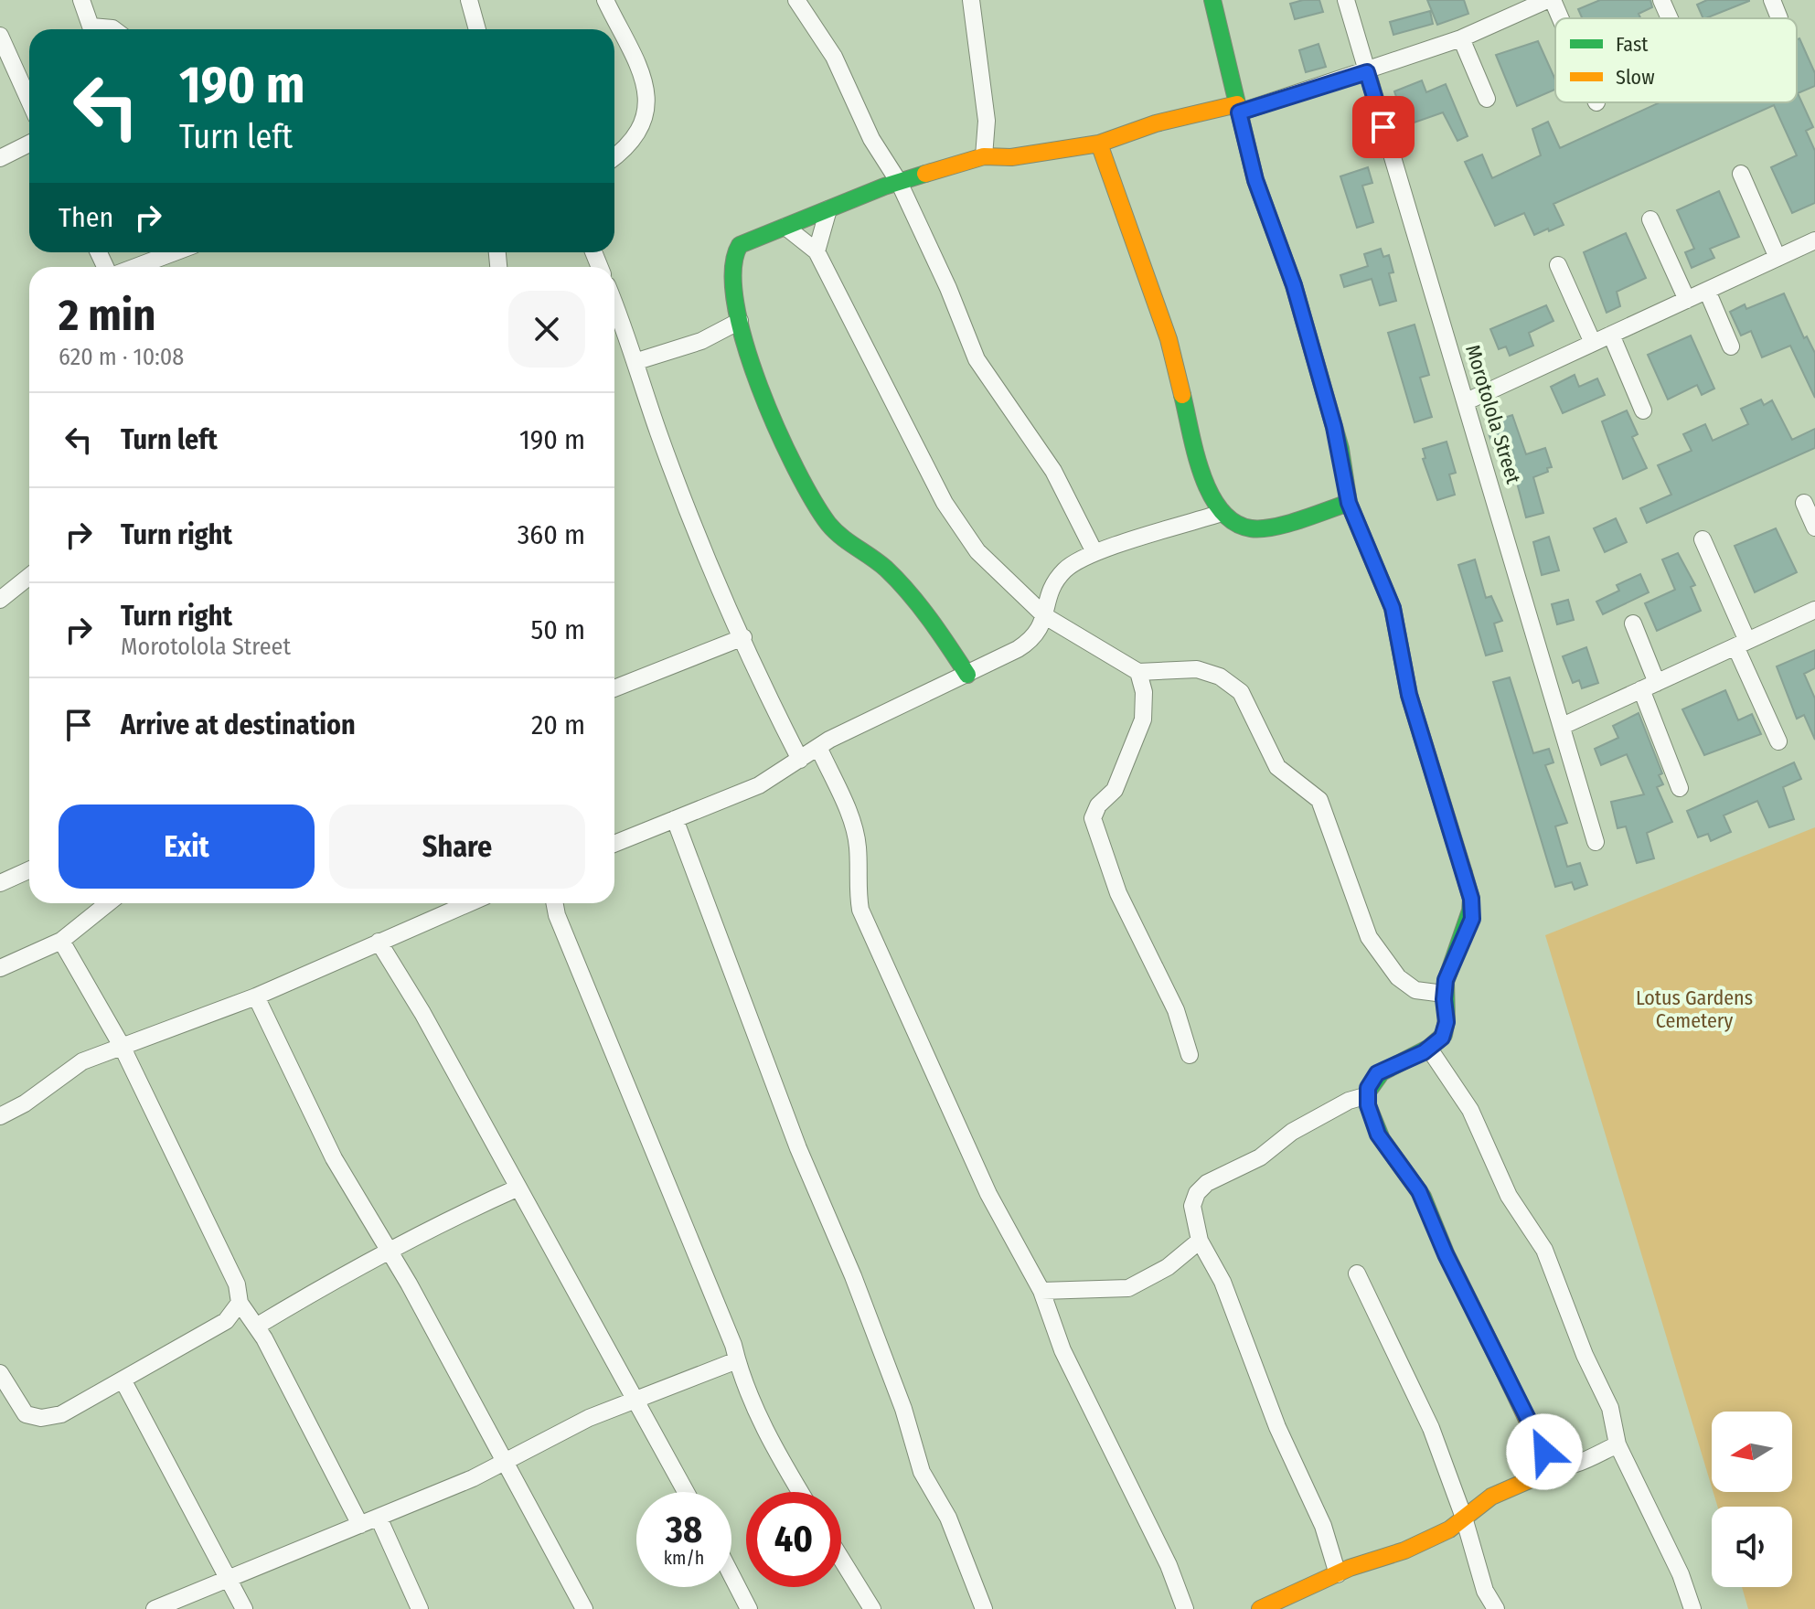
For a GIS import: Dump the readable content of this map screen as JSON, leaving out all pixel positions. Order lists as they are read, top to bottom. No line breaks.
{"streets":{"street":["Morotolola Street"]},"parks":["Lotus Gardens Cemetery"],"legend":["Fast","Slow"],"north":"left","page":{"turn":["190 m","Turn left"],"then":"Then","heading":["2 min","620 m · 10:08"],"list":[{"name":"Turn left","value":"190 m"},{"name":"Turn right","value":"360 m"},{"name":"Turn right","note":"Morotolola Street","value":"50 m"},{"name":"Arrive at destination","value":"20 m"}],"buttons":["Exit","Share"],"speed":"38 km/h","limit":"40"}}
